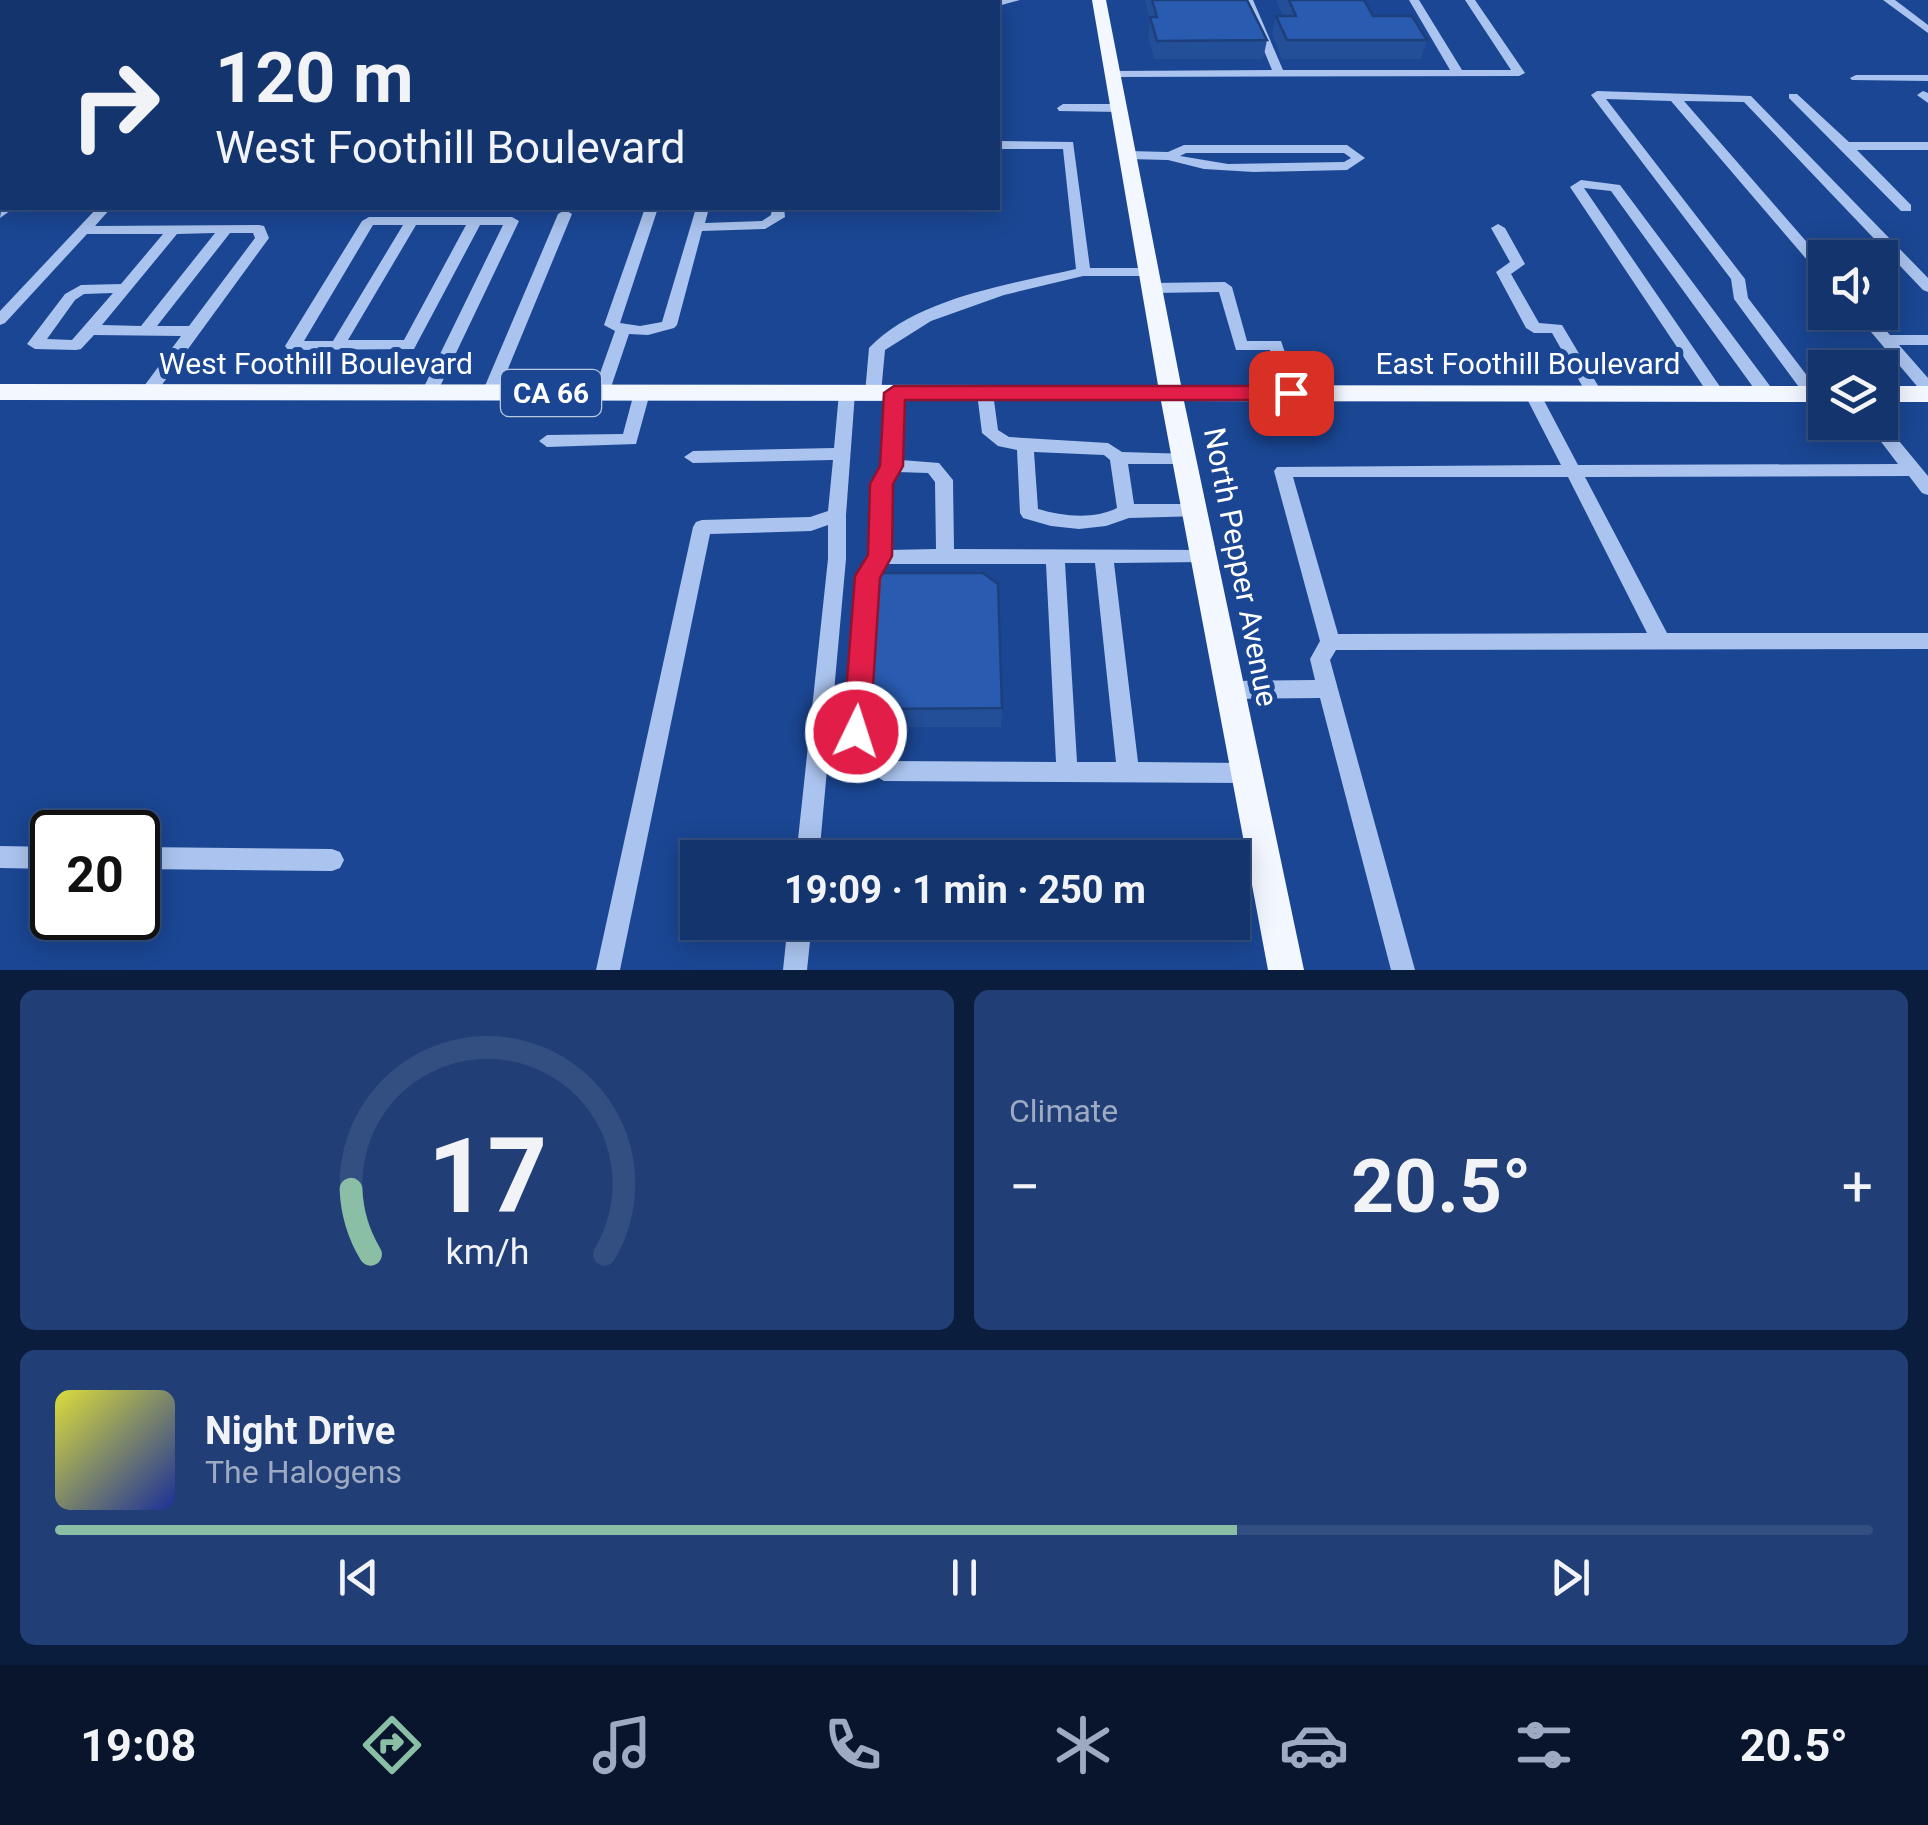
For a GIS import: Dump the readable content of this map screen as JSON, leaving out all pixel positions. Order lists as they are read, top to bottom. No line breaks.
{"streets":{"main road":["West Foothill Boulevard","East Foothill Boulevard","CA 66","North Pepper Avenue"]},"crossings":[["West Foothill Boulevard","East Foothill Boulevard"],["West Foothill Boulevard","North Pepper Avenue"],["East Foothill Boulevard","North Pepper Avenue"]],"page":{"turn":["120 m","West Foothill Boulevard"],"limit":"20","trip":"19:09 · 1 min · 250 m","tile":"Climate","heat":["−","20.5°","+"],"song":["Night Drive","The Halogens"],"tabs":["19:08","20.5°"],"gauge":["17","km/h"]}}
